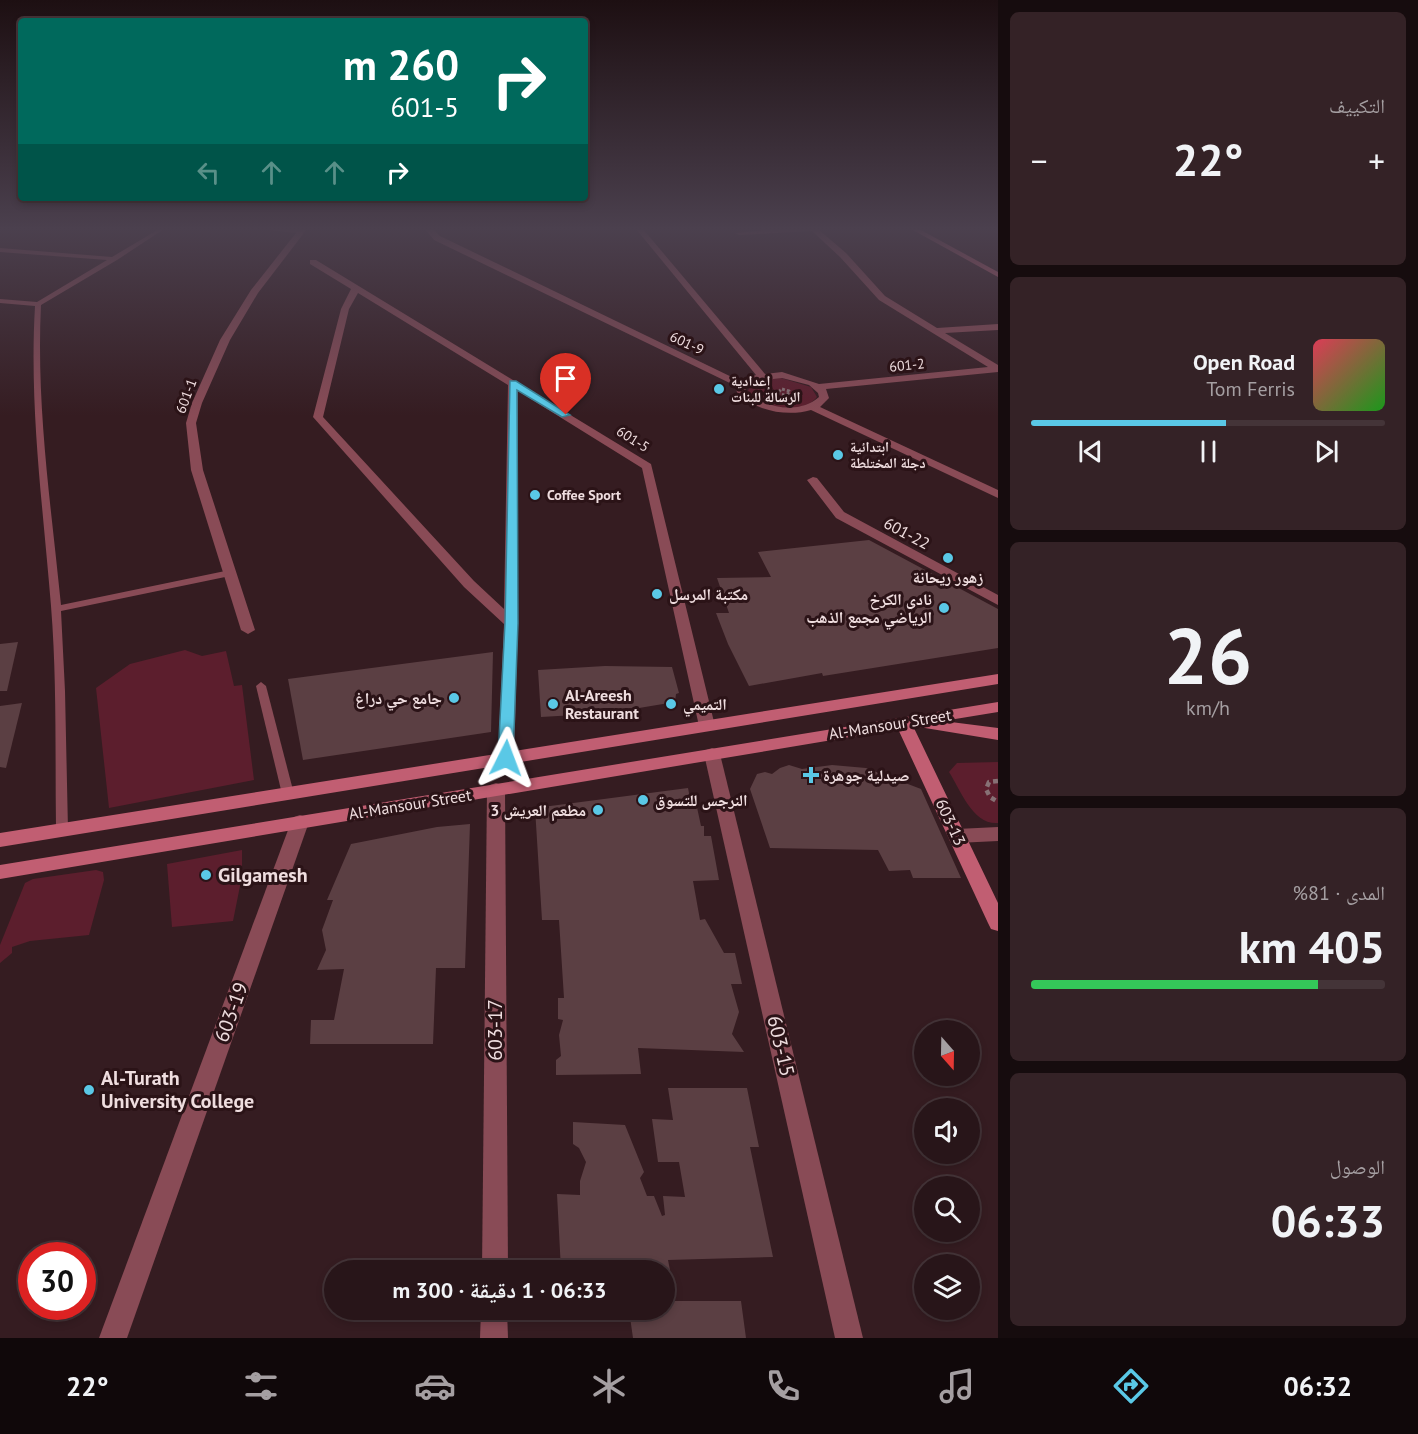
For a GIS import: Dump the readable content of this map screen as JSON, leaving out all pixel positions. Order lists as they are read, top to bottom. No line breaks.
{"streets":{"main road":["Al-Mansour Street","603-13"],"street":["601-9","601-2","601-1","601-5","601-22","603-19","603-17","603-15"]},"crossings":[["601-5","Al-Mansour Street"],["Al-Mansour Street","603-13"],["Al-Mansour Street","603-19"],["Al-Mansour Street","603-17"],["Al-Mansour Street","603-15"]],"places":{"other":["إعدادية الرسالة للبنات","ابتدائية دجلة المختلطة","Coffee Sport","زهور ريحانة","مكتبة المرسل","نادي الكرخ الرياضي مجمع الذهب","جامع حي دراغ","Al-Areesh Restaurant","التميمي","النرجس للتسوق","مطعم العريش 3","Gilgamesh","Al-Turath University College"],"health":["صيدلية جوهرة"]},"north":"bottom","page":{"tile":["التكييف",["26","km/h"],["المدى · 81%","405 km"],["الوصول","06:33"]],"turn":["260 m","601-5"],"heat":["−","22°","+"],"song":["Open Road","Tom Ferris"],"limit":"30","trip":"06:33 · 1 دقيقة · 300 m","tabs":["06:32","22°"]}}
